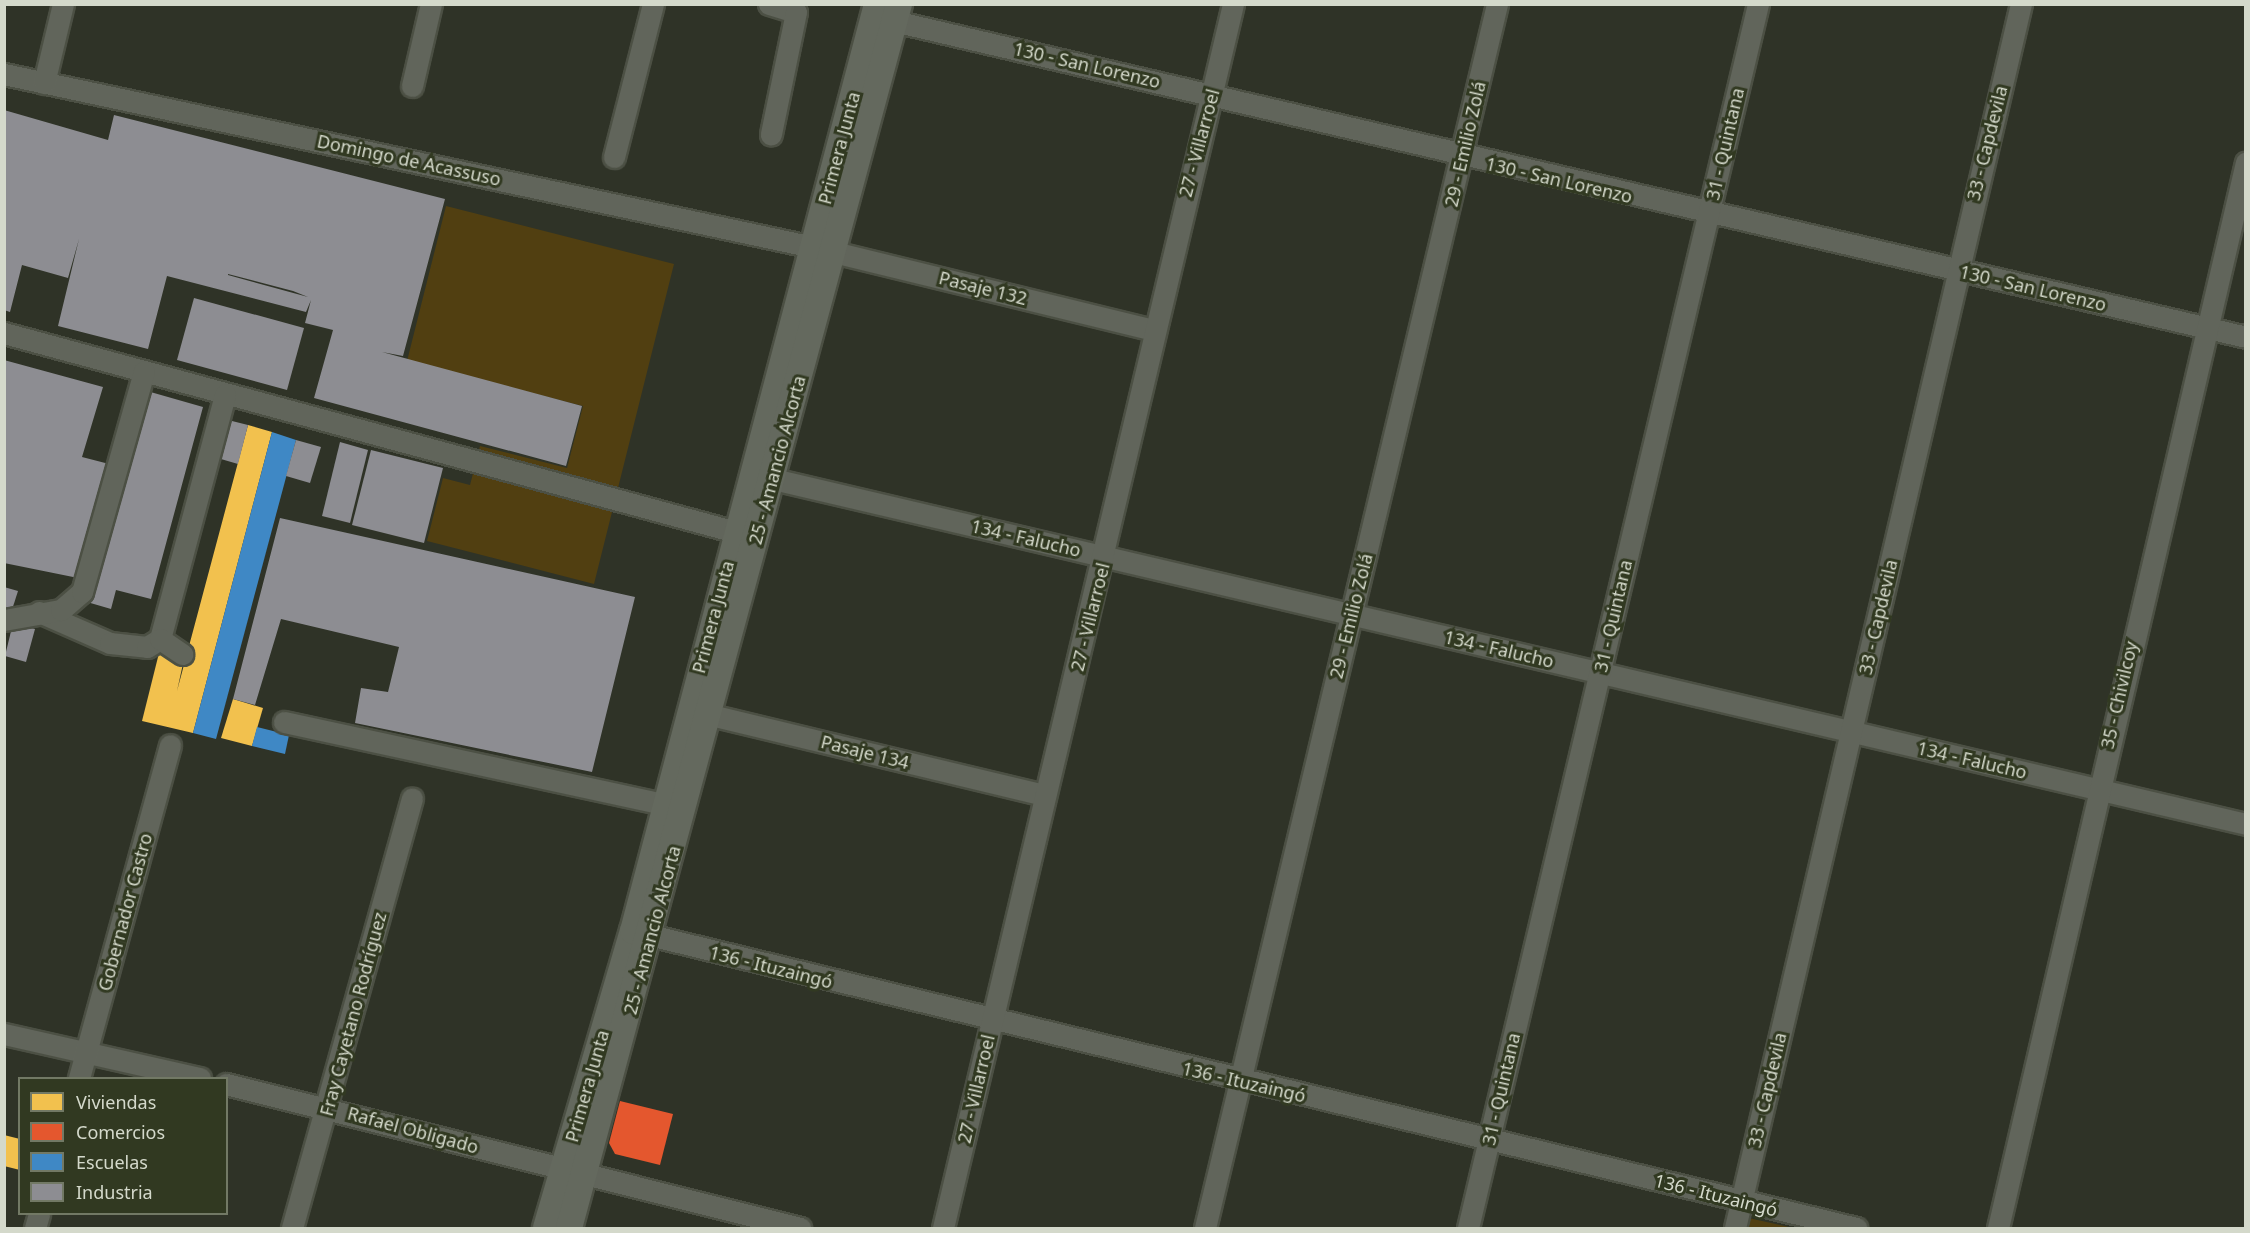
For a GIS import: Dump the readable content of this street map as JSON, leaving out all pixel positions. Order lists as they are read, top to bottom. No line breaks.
{"streets":{"main road":["Primera Junta","25 - Amancio Alcorta"],"street":["130 - San Lorenzo","27 - Villarroel","33 - Capdevila","29 - Emilio Zolá","31 - Quintana","Domingo de Acassuso","Pasaje 132","134 - Falucho","35 - Chivilcoy","Pasaje 134","Gobernador Castro","136 - Ituzaingó","Fray Cayetano Rodríguez","Rafael Obligado"]},"crossings":[["130 - San Lorenzo","27 - Villarroel"],["130 - San Lorenzo","33 - Capdevila"],["130 - San Lorenzo","29 - Emilio Zolá"],["130 - San Lorenzo","31 - Quintana"],["130 - San Lorenzo","Primera Junta"],["130 - San Lorenzo","35 - Chivilcoy"],["27 - Villarroel","Pasaje 132"],["27 - Villarroel","134 - Falucho"],["27 - Villarroel","Pasaje 134"],["27 - Villarroel","136 - Ituzaingó"],["33 - Capdevila","134 - Falucho"],["33 - Capdevila","136 - Ituzaingó"],["29 - Emilio Zolá","134 - Falucho"],["29 - Emilio Zolá","136 - Ituzaingó"],["31 - Quintana","134 - Falucho"],["31 - Quintana","136 - Ituzaingó"],["Primera Junta","Domingo de Acassuso"],["Primera Junta","Pasaje 132"],["Primera Junta","25 - Amancio Alcorta"],["Primera Junta","134 - Falucho"],["Primera Junta","Pasaje 134"],["Primera Junta","136 - Ituzaingó"],["Domingo de Acassuso","Pasaje 132"],["25 - Amancio Alcorta","134 - Falucho"],["25 - Amancio Alcorta","Pasaje 134"],["25 - Amancio Alcorta","136 - Ituzaingó"],["25 - Amancio Alcorta","Rafael Obligado"],["134 - Falucho","35 - Chivilcoy"],["Fray Cayetano Rodríguez","Rafael Obligado"]],"legend":["Viviendas","Comercios","Escuelas","Industria"]}
